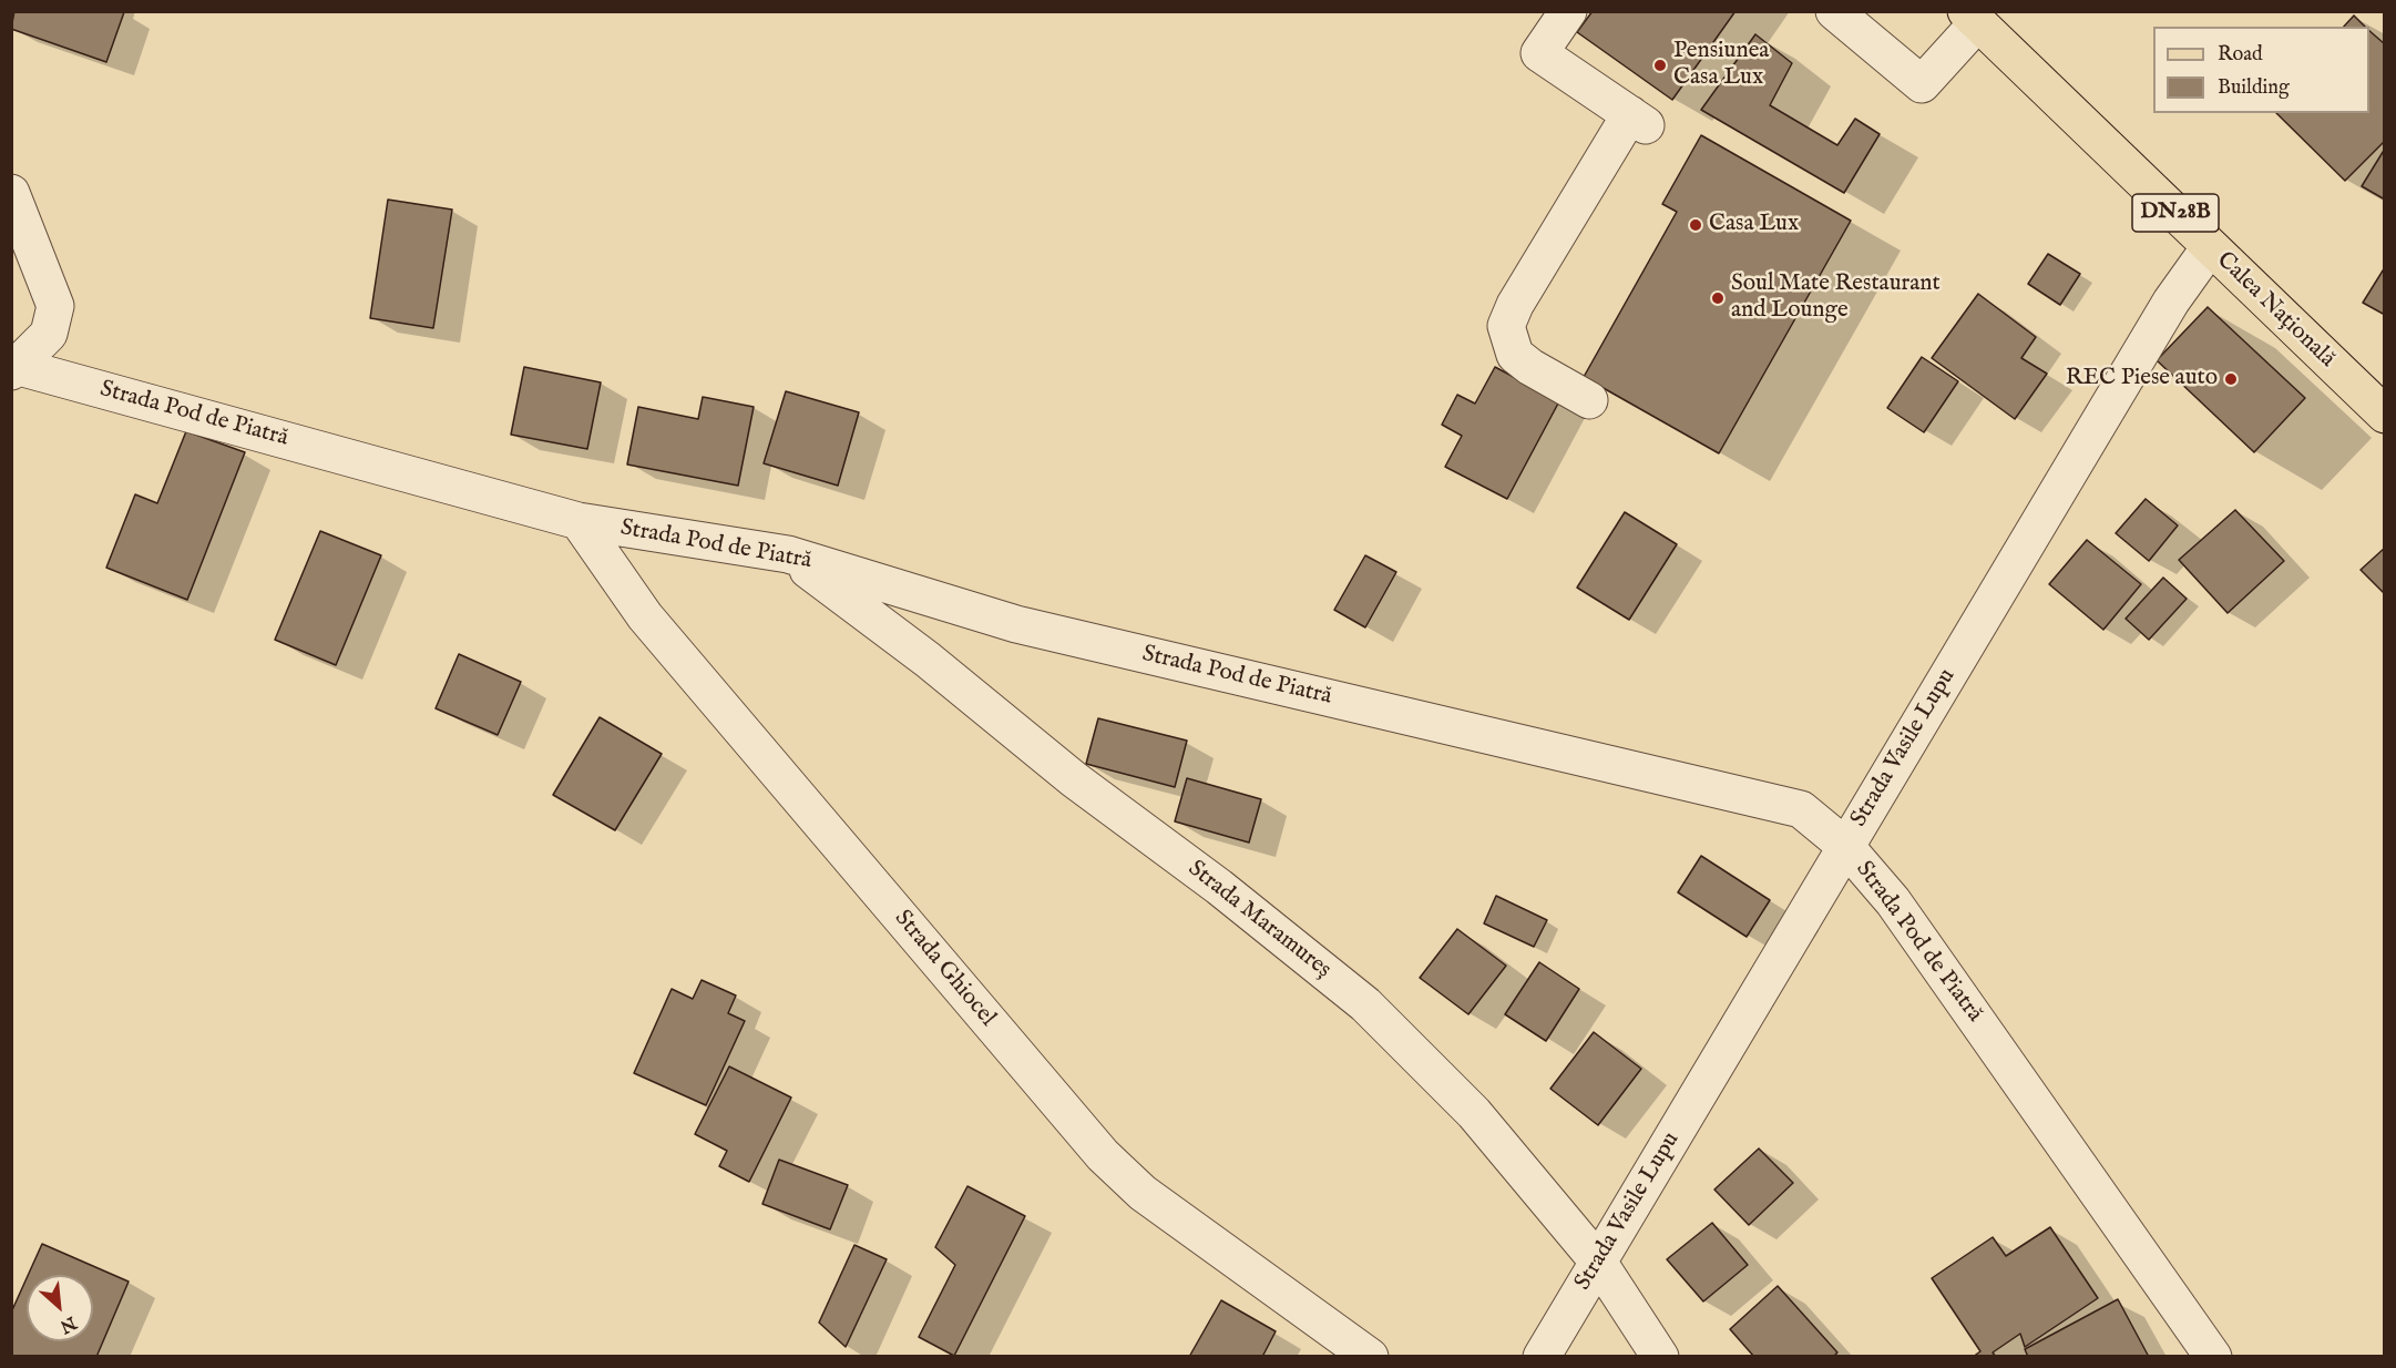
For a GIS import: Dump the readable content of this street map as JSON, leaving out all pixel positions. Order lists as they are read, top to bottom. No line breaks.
{"streets":{"main road":["DN28B","Calea Națională"],"street":["Strada Pod de Piatră","Strada Vasile Lupu","Strada Maramureș","Strada Ghiocel"]},"crossings":[["Calea Națională","Strada Vasile Lupu"],["Strada Pod de Piatră","Strada Vasile Lupu"],["Strada Pod de Piatră","Strada Maramureș"],["Strada Pod de Piatră","Strada Ghiocel"],["Strada Vasile Lupu","Strada Maramureș"]],"places":["Pensiunea Casa Lux","Casa Lux","Soul Mate Restaurant and Lounge","REC Piese auto"],"legend":["Road","Building"],"north":"bottom right"}
